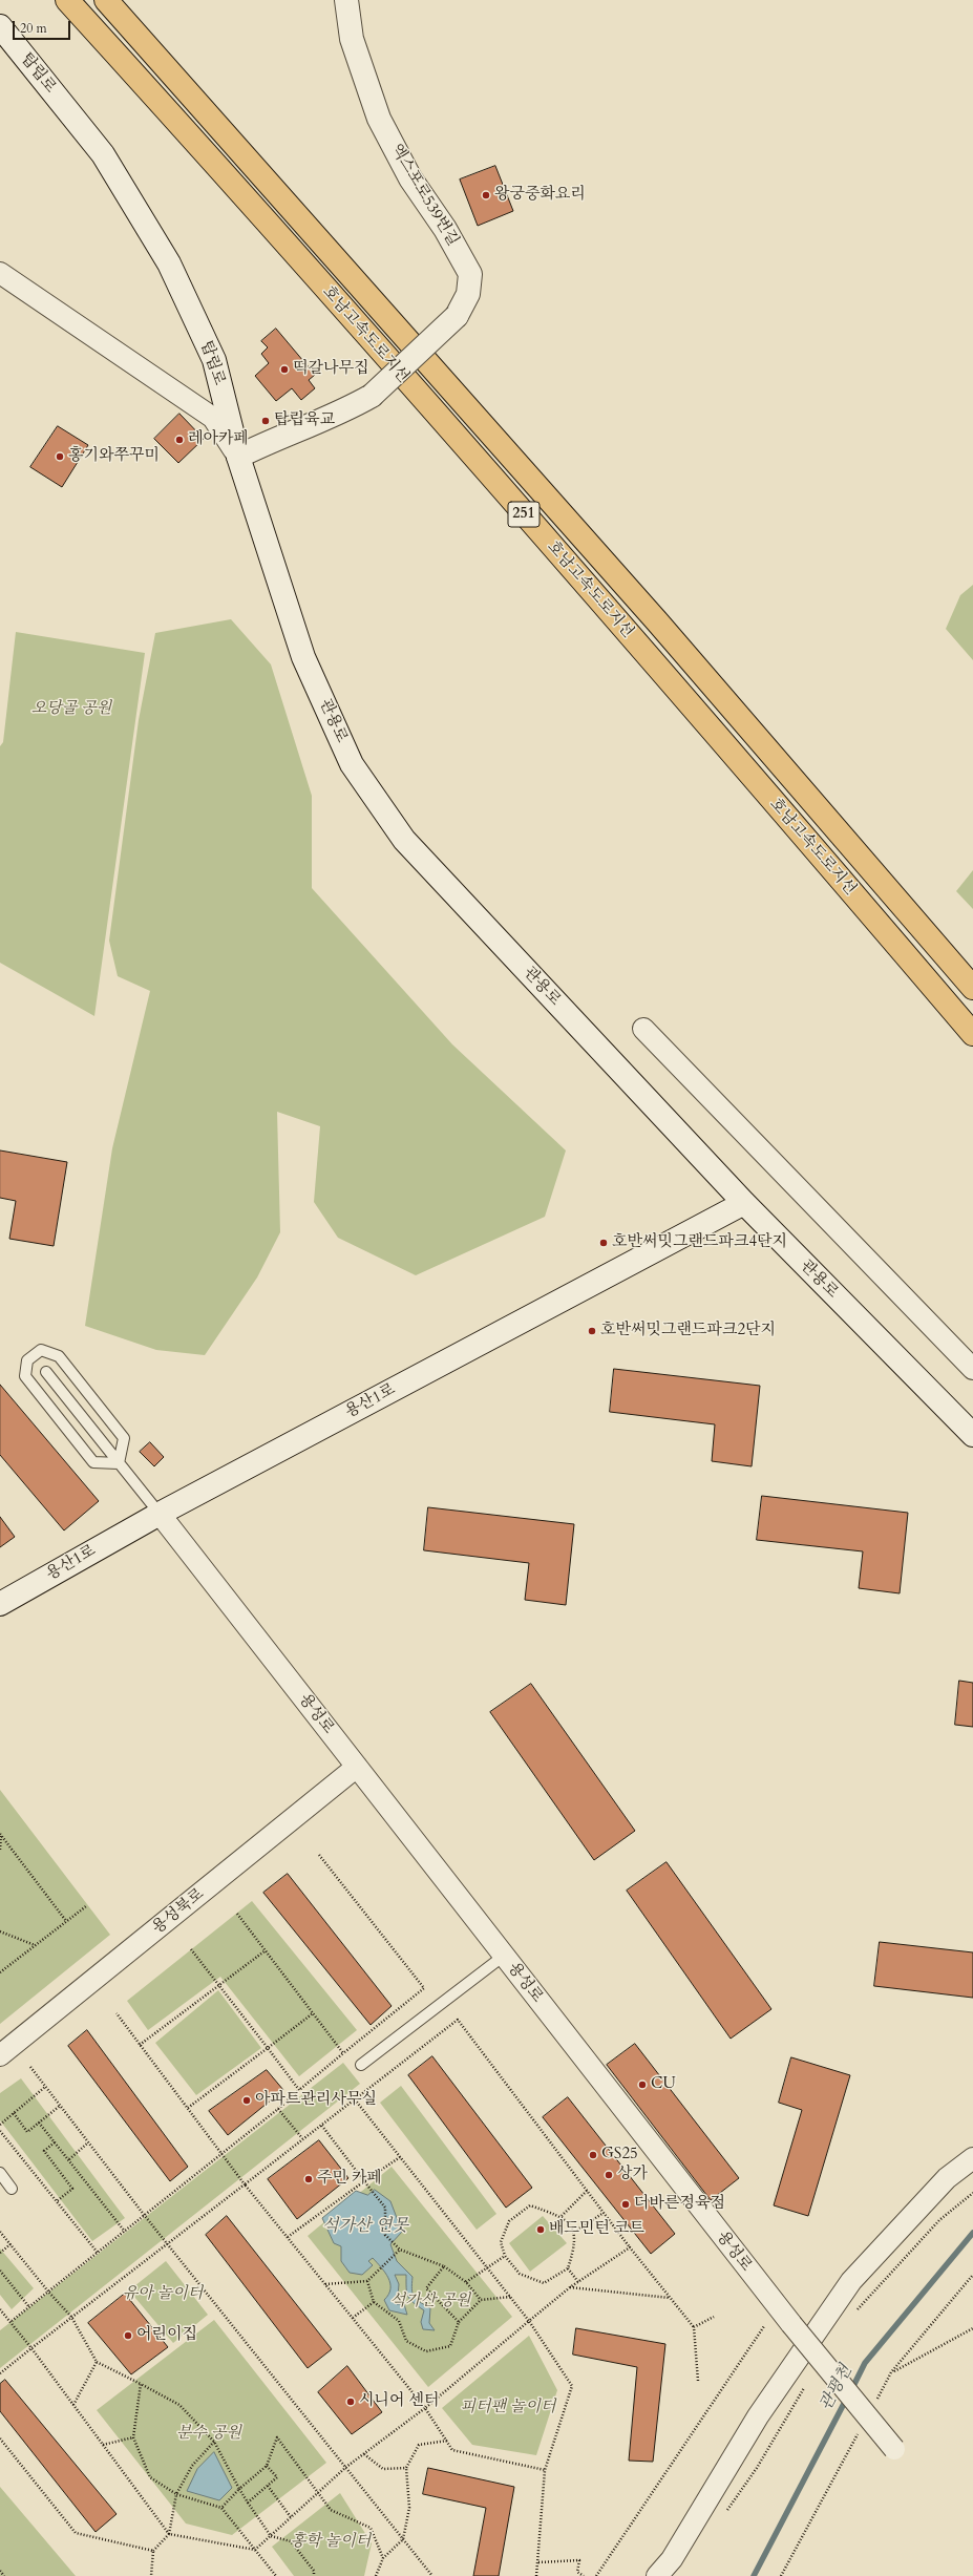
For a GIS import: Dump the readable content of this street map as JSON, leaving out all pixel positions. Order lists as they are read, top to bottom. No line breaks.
{"streets":{"highway":["호남고속도로지선","251"],"main road":["탑립로","엑스포로539번길","관용로","용산1로"],"street":["용성로","용성북로"]},"crossings":[["탑립로","엑스포로539번길"],["탑립로","관용로"],["엑스포로539번길","관용로"],["관용로","용산1로"],["용산1로","용성로"],["용성로","용성북로"]],"water":["석가산 연못","관평천"],"parks":["오당골 공원","유아 놀이터","석가산 공원","피터팬 놀이터","분수 공원","홍학 놀이터"],"places":["왕궁중화요리","떡갈나무집","탑립육교","레아카페","홍기와쭈꾸미","호반써밋그랜드파크4단지","호반써밋그랜드파크2단지","CU","아파트관리사무실","GS25","상가","주민 카페","더바른정육점","배드민턴 코트","어린이집","시니어 센터"],"scale_bar":"20 m"}
